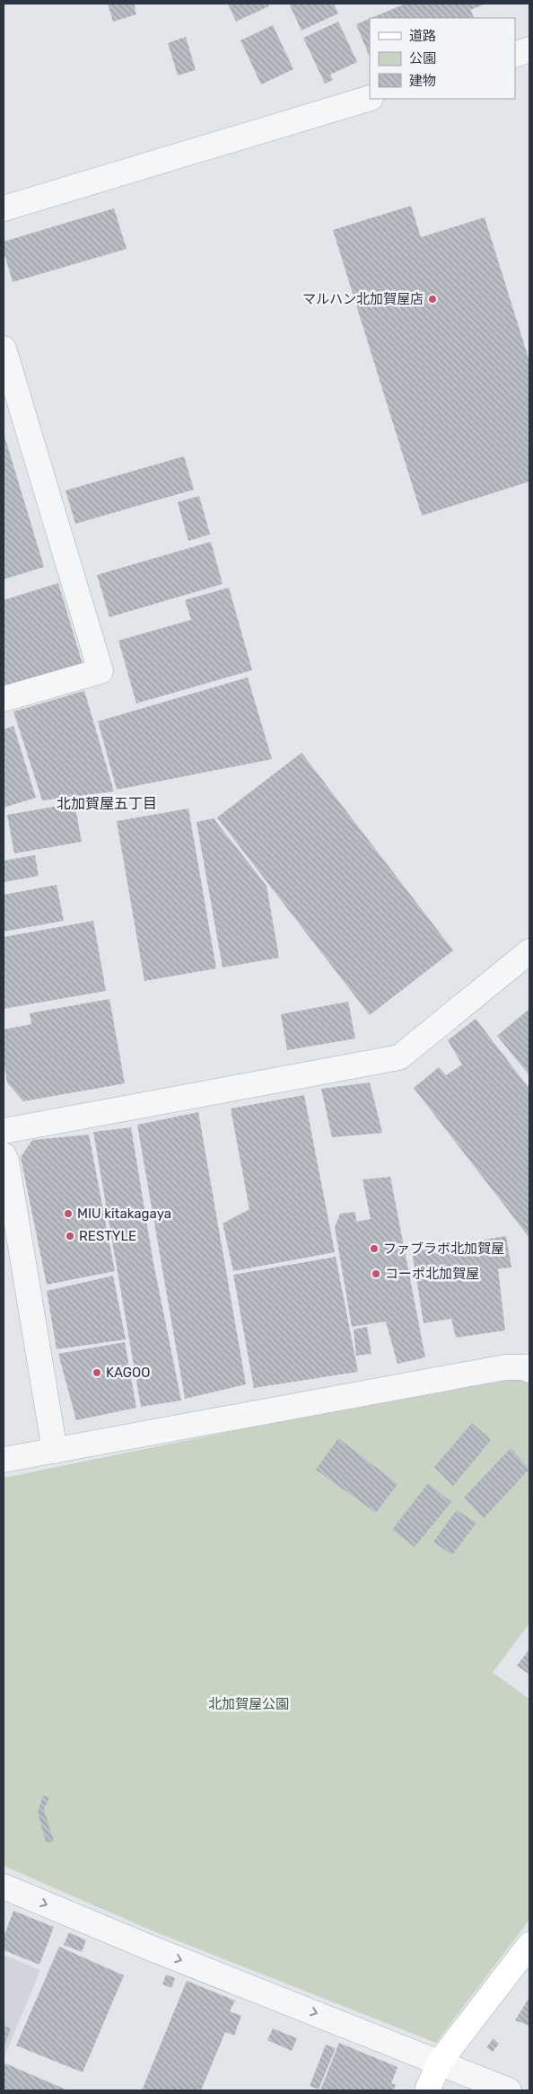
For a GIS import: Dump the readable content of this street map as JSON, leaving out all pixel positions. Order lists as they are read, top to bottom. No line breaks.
{"districts":["北加賀屋五丁目"],"parks":["北加賀屋公園"],"places":["マルハン北加賀屋店","MIU kitakagaya","RESTYLE","ファブラボ北加賀屋","コーポ北加賀屋","KAGOO"],"legend":["道路","公園","建物"]}
